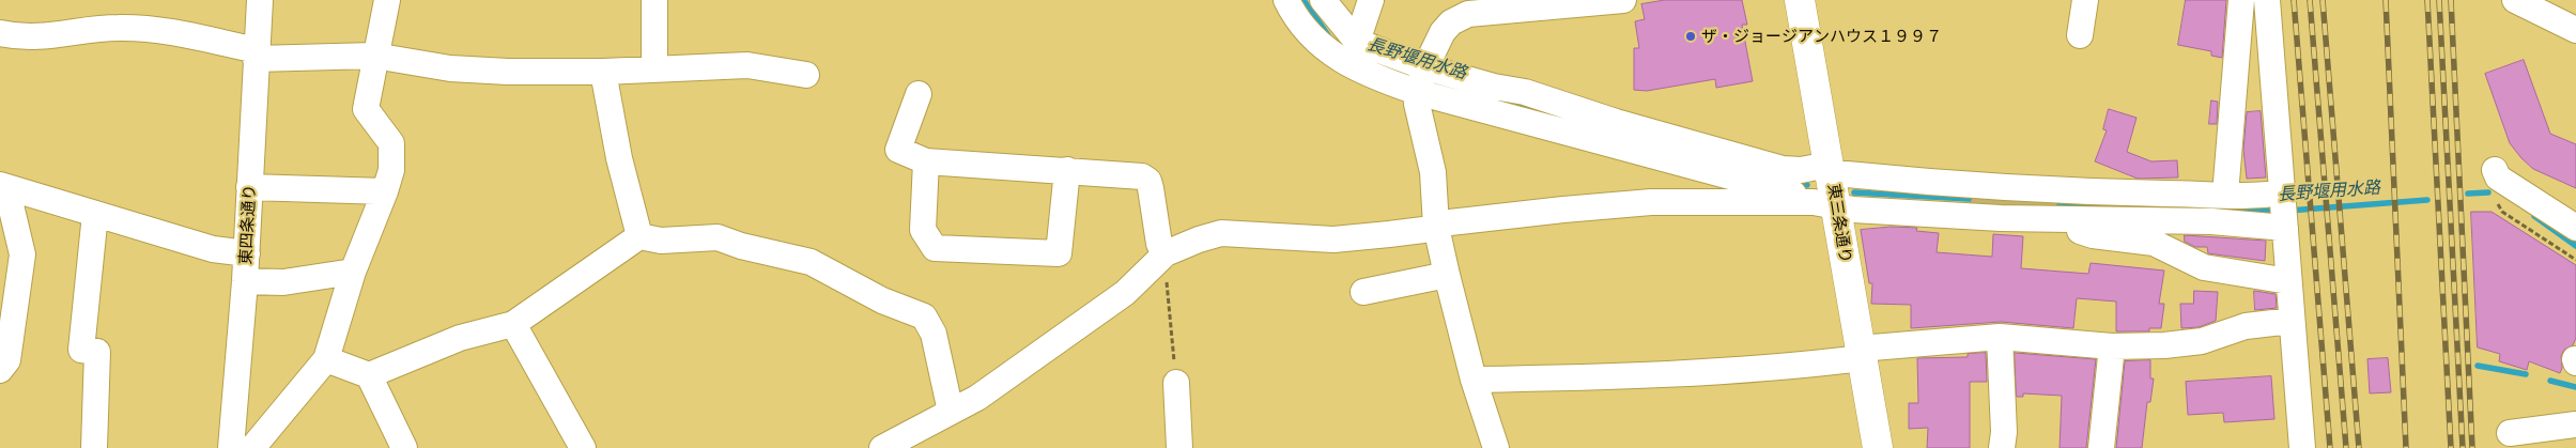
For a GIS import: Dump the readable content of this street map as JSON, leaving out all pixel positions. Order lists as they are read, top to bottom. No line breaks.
{"streets":{"main road":["東三条通り"],"street":["東四条通り"]},"water":["長野堰用水路"],"places":["ザ・ジョージアンハウス１９９７"]}
